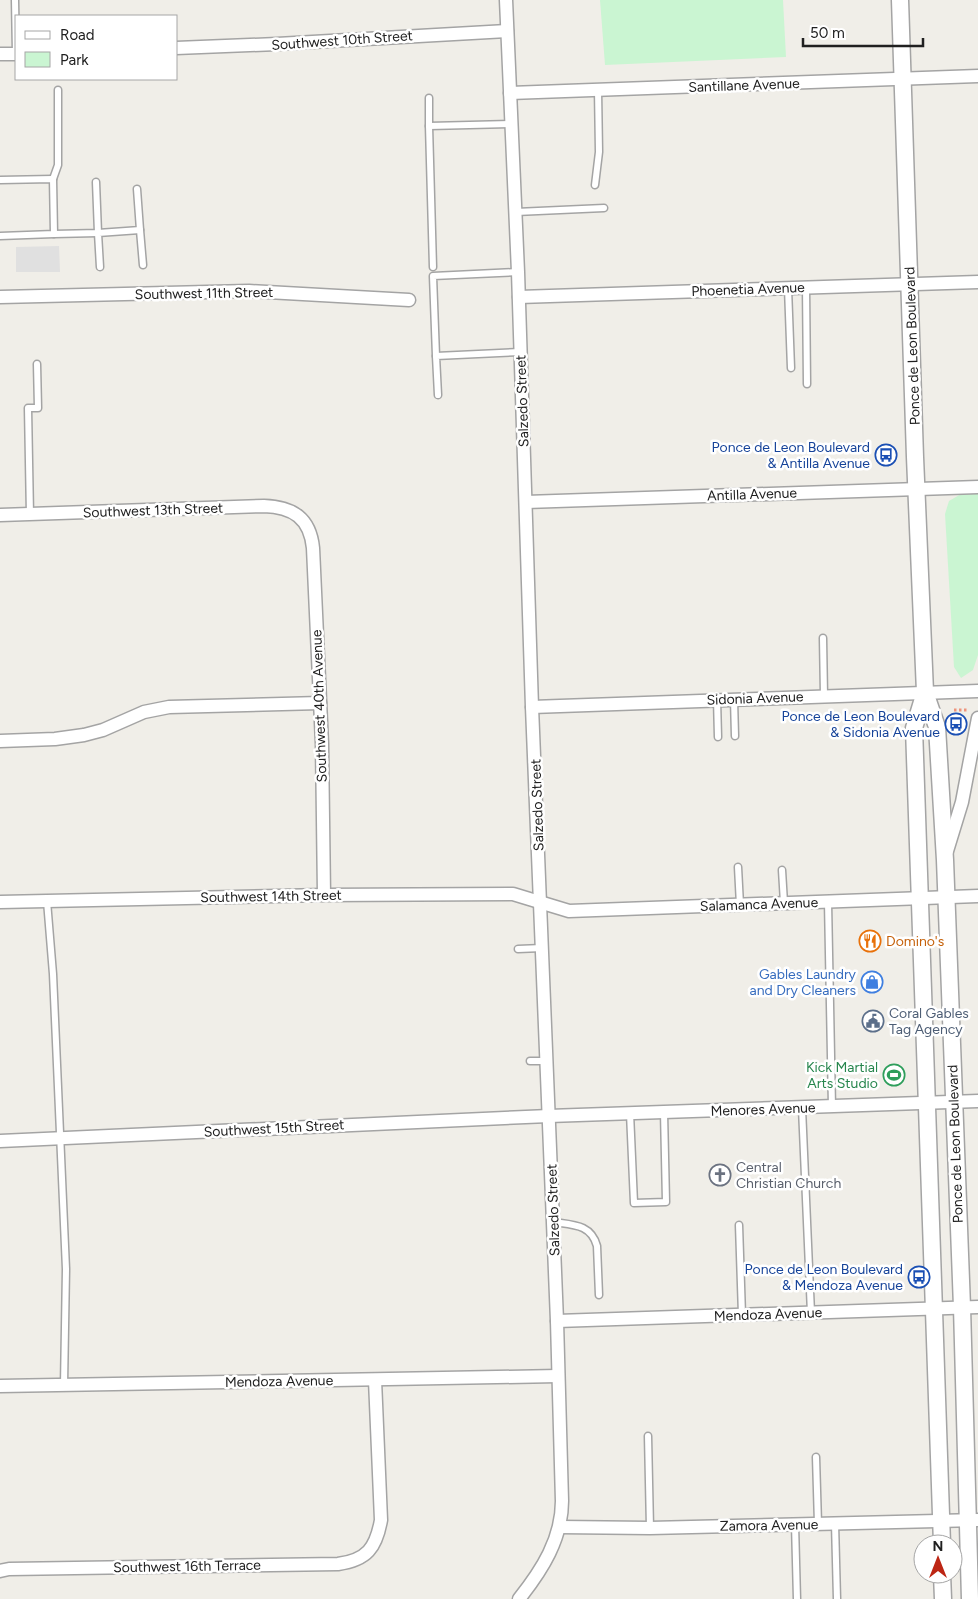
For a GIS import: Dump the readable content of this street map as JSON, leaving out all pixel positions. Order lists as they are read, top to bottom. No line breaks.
{"streets":{"street":["Southwest 10th Street","Santillane Avenue","Phoenetia Avenue","Southwest 11th Street","Ponce de Leon Boulevard","Salzedo Street","Antilla Avenue","Southwest 13th Street","Sidonia Avenue","Southwest 40th Avenue","Southwest 14th Street","Salamanca Avenue","Menores Avenue","Southwest 15th Street","Mendoza Avenue","Zamora Avenue","Southwest 16th Terrace"]},"crossings":[["Southwest 10th Street","Salzedo Street"],["Santillane Avenue","Ponce de Leon Boulevard"],["Santillane Avenue","Salzedo Street"],["Phoenetia Avenue","Ponce de Leon Boulevard"],["Phoenetia Avenue","Salzedo Street"],["Ponce de Leon Boulevard","Antilla Avenue"],["Ponce de Leon Boulevard","Sidonia Avenue"],["Ponce de Leon Boulevard","Salamanca Avenue"],["Ponce de Leon Boulevard","Menores Avenue"],["Ponce de Leon Boulevard","Mendoza Avenue"],["Ponce de Leon Boulevard","Zamora Avenue"],["Salzedo Street","Antilla Avenue"],["Salzedo Street","Sidonia Avenue"],["Salzedo Street","Southwest 14th Street"],["Salzedo Street","Salamanca Avenue"],["Salzedo Street","Menores Avenue"],["Salzedo Street","Southwest 15th Street"],["Salzedo Street","Mendoza Avenue"],["Salzedo Street","Zamora Avenue"],["Southwest 13th Street","Southwest 40th Avenue"],["Southwest 40th Avenue","Southwest 14th Street"],["Southwest 14th Street","Salamanca Avenue"],["Menores Avenue","Southwest 15th Street"],["Mendoza Avenue","Southwest 16th Terrace"]],"places":{"bus stop":["Ponce de Leon Boulevard & Antilla Avenue","Ponce de Leon Boulevard & Sidonia Avenue","Ponce de Leon Boulevard & Mendoza Avenue"],"restaurant":["Domino's"],"shop":["Gables Laundry and Dry Cleaners"],"public building":["Coral Gables Tag Agency"],"sports":["Kick Martial Arts Studio"],"church":["Central Christian Church"]},"legend":["Road","Park"],"scale_bar":"50 m","north":"top"}
